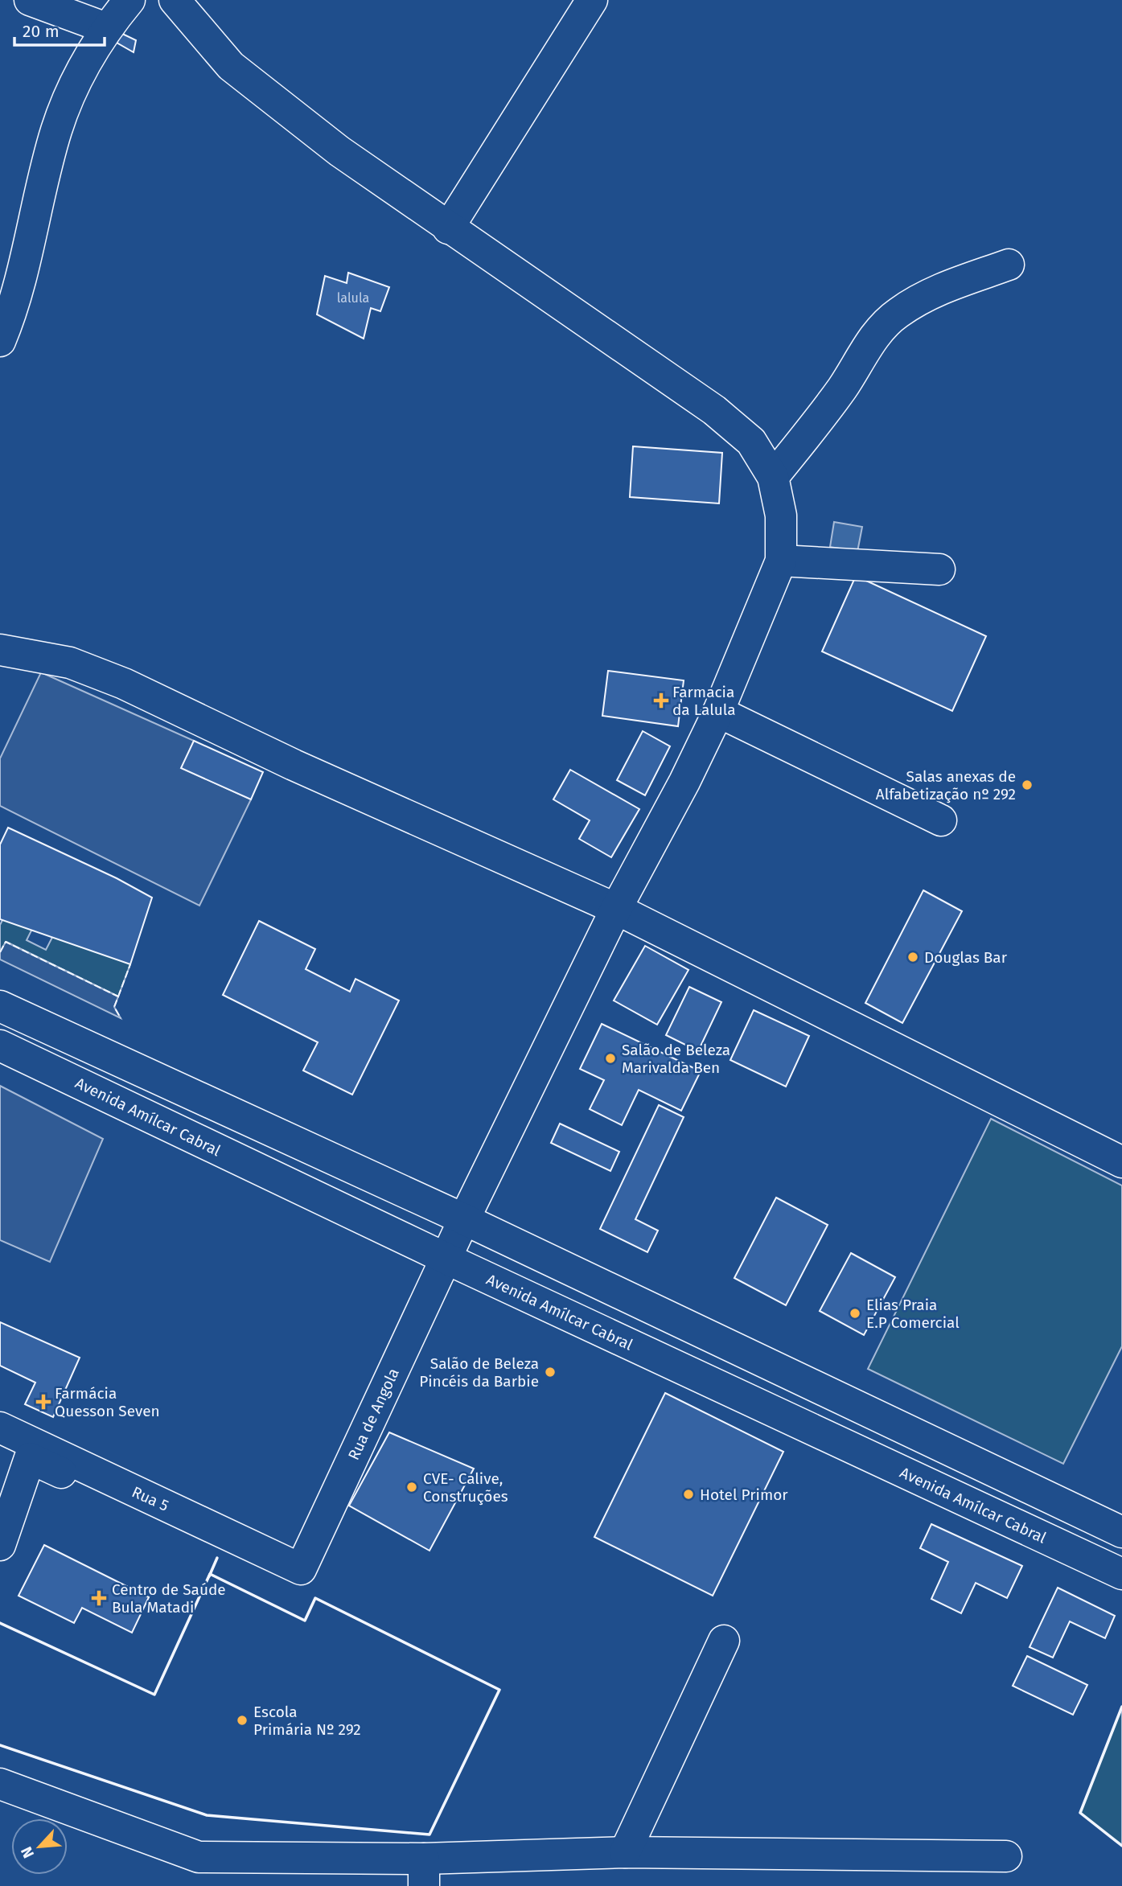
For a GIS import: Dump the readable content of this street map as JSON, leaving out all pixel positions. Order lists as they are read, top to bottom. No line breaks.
{"streets":{"street":["Avenida Amílcar Cabral","Rua de Angola","Rua 5"]},"crossings":[["Avenida Amílcar Cabral","Rua de Angola"],["Rua de Angola","Rua 5"]],"places":{"health":["Farmacia da Lalula","Farmácia Quesson Seven","Centro de Saúde Bula Matadi"],"other":["Salas anexas de Alfabetização nº 292","Douglas Bar","Salão de Beleza Marivalda Ben","Elias Praia E.P Comercial","Salão de Beleza Pincéis da Barbie","CVE- Calive, Construções","Hotel Primor","Escola Primária Nº 292"]},"house_numbers":["lalula"],"scale_bar":"20 m","north":"bottom left"}
